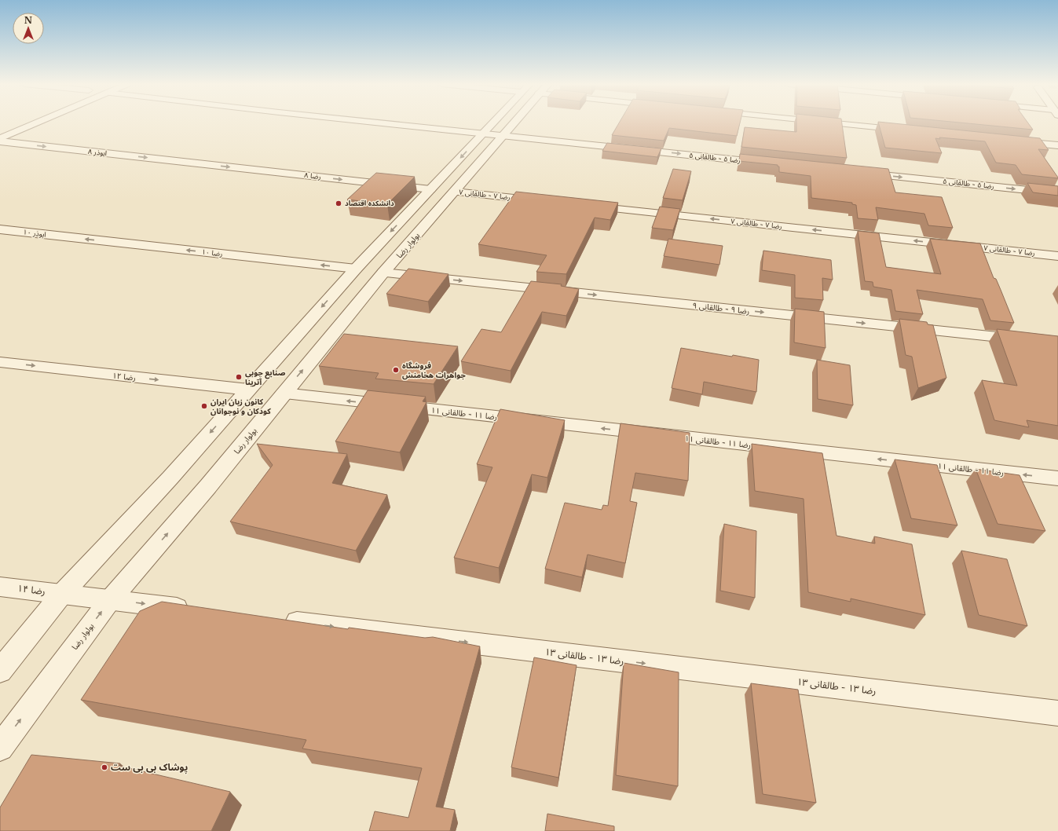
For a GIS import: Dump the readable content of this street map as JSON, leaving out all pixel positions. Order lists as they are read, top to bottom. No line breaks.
{"streets":{"street":["ابوذر ۸","رضا ۵ - طالقانی ۵","رضا ۸","رضا ۷ - طالقانی ۷","ابوذر ۱۰","بولوار رضا","رضا ۱۰","رضا ۹ - طالقانی ۹","رضا ۱۲","رضا ۱۱ - طالقانی ۱۱","رضا ۱۴","رضا ۱۳ - طالقانی ۱۳"]},"crossings":[["ابوذر ۸","رضا ۸"],["رضا ۵ - طالقانی ۵","بولوار رضا"],["رضا ۷ - طالقانی ۷","بولوار رضا"],["ابوذر ۱۰","رضا ۱۰"],["بولوار رضا","رضا ۱۰"],["بولوار رضا","رضا ۹ - طالقانی ۹"],["بولوار رضا","رضا ۱۱ - طالقانی ۱۱"],["بولوار رضا","رضا ۱۴"],["رضا ۱۰","رضا ۹ - طالقانی ۹"]],"one_way":["ابوذر ۸","رضا ۵ - طالقانی ۵","رضا ۸","رضا ۷ - طالقانی ۷","رضا ۱۰","رضا ۹ - طالقانی ۹","رضا ۱۲","رضا ۱۱ - طالقانی ۱۱","رضا ۱۳ - طالقانی ۱۳"],"places":["دانشکده اقتصاد","فروشگاه جواهرات هخامنش","صنایع چوبی آترینا","کانون زبان ایران کودکان و نوجوانان","پوشاک بی بی ست"],"north":"top"}
